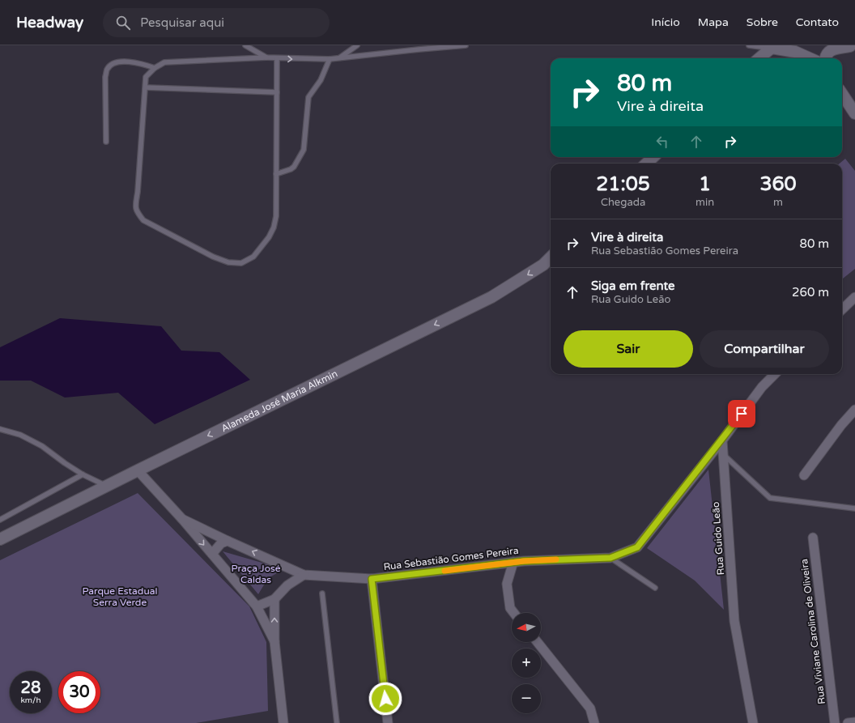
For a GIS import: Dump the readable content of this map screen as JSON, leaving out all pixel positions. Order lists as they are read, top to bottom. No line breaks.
{"streets":{"street":["Alameda José Maria Alkmin","Rua Guido Leão","Rua Sebastião Gomes Pereira","Rua Viviane Carolina de Oliveira"]},"crossings":[["Rua Guido Leão","Rua Sebastião Gomes Pereira"]],"one_way":["Alameda José Maria Alkmin"],"parks":["Praça José Caldas","Parque Estadual Serra Verde"],"north":"left","page":{"header":"Headway","search":"Pesquisar aqui","nav":["Início","Mapa","Sobre","Contato"],"turn":["80 m","Vire à direita"],"eta":["21:05","Chegada","1","min","360","m"],"list":[{"name":"Vire à direita","note":"Rua Sebastião Gomes Pereira","value":"80 m"},{"name":"Siga em frente","note":"Rua Guido Leão","value":"260 m"}],"buttons":["Sair","Compartilhar"],"map_buttons":["+","−"],"speed":"28 km/h","limit":"30"}}
